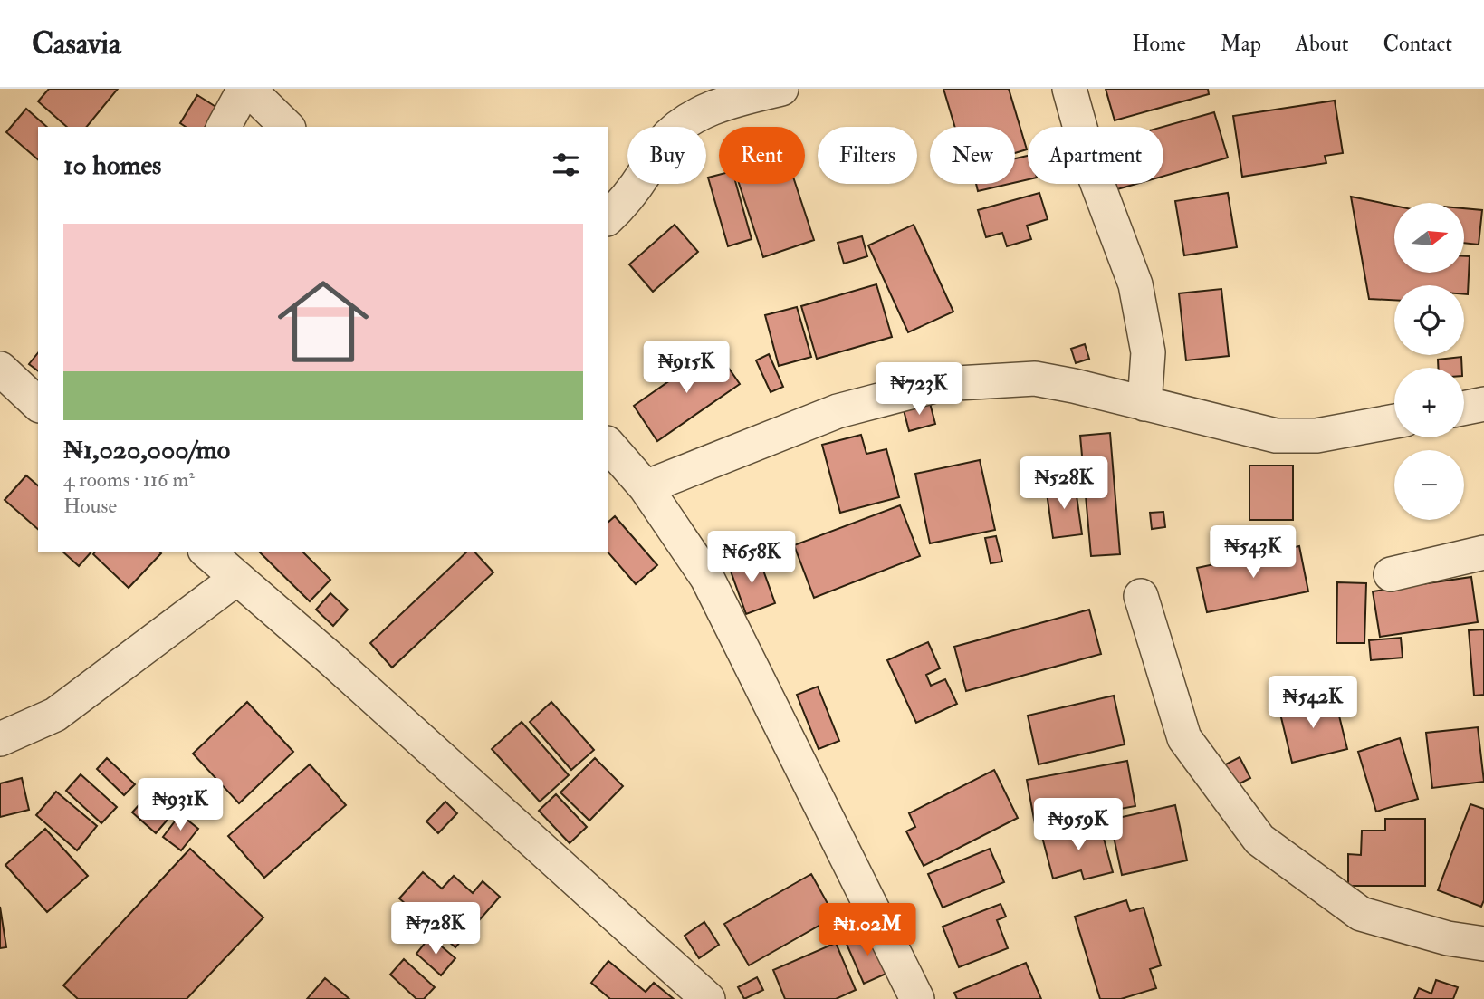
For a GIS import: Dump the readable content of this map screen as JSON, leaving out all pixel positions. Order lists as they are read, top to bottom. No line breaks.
{"north":"right","page":{"header":"Casavia","nav":["Home","Map","About","Contact"],"chip":["Buy","Rent","Filters","New","Apartment"],"heading":"10 homes","map_buttons":["+","−"],"list":[{"name":"₦1,020,000/mo","note":"4 rooms · 116 m² · House"}],"price":["₦915K","₦723K","₦528K","₦543K","₦658K","₦542K","₦931K","₦959K","₦728K","₦1.02M"]}}
